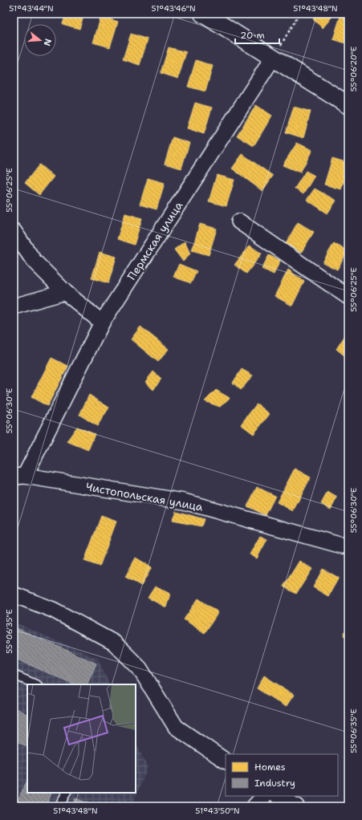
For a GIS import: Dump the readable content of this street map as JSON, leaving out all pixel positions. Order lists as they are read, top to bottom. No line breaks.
{"streets":{"street":["Пермская улица","Чистопольская улица"]},"crossings":[["Пермская улица","Чистопольская улица"]],"legend":["Homes","Industry"],"scale_bar":"20 m","north":"right","coordinates":["51°43'44\"N","51°43'46\"N","51°43'48\"N","55°06'20\"E","55°06'25\"E","55°06'30\"E","55°06'35\"E","51°43'50\"N"]}
